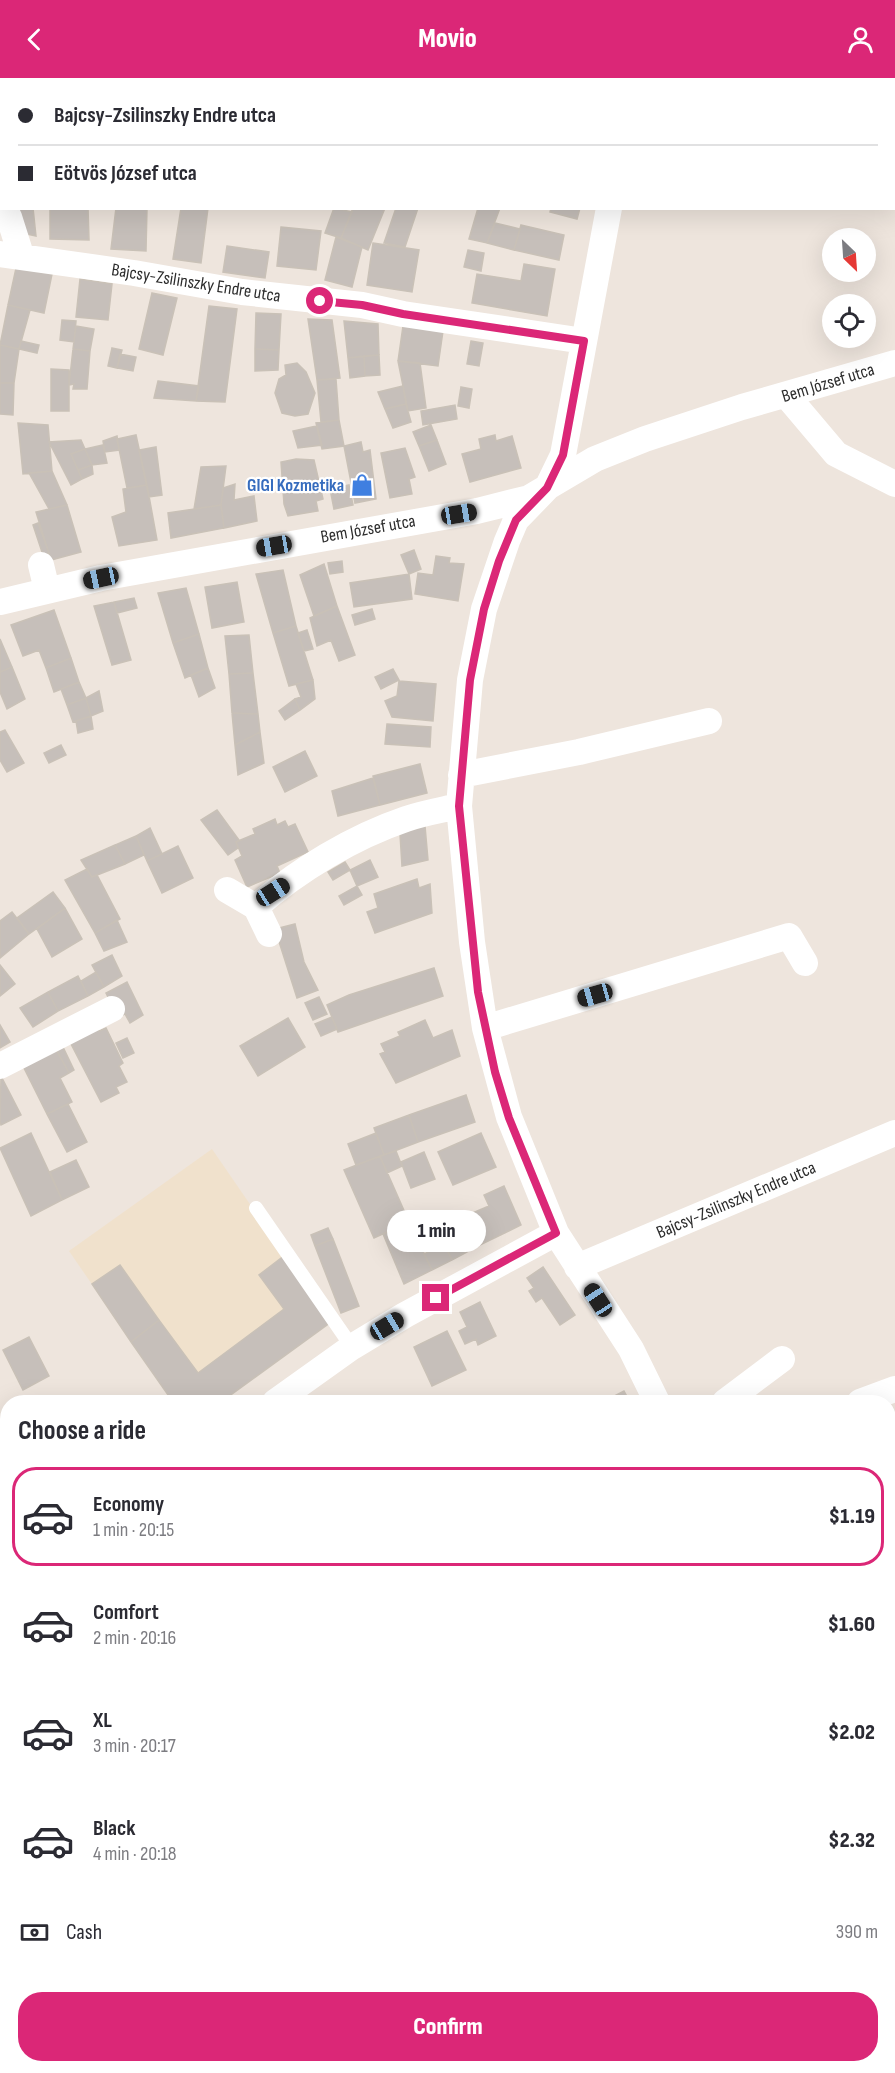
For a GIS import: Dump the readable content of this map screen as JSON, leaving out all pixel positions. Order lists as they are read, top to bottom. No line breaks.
{"streets":{"street":["Bajcsy-Zsilinszky Endre utca","Bem József utca"]},"places":{"shop":["GIGI Kozmetika"]},"north":"bottom right","page":{"header":"Movio","banner":["Bajcsy-Zsilinszky Endre utca","Eötvös József utca"],"bubble":"1 min","heading":"Choose a ride","list":[{"name":"Economy","note":"1 min · 20:15","value":"$1.19"},{"name":"Comfort","note":"2 min · 20:16","value":"$1.60"},{"name":"XL","note":"3 min · 20:17","value":"$2.02"},{"name":"Black","note":"4 min · 20:18","value":"$2.32"}],"pay":["Cash","390 m"],"buttons":"Confirm"}}
